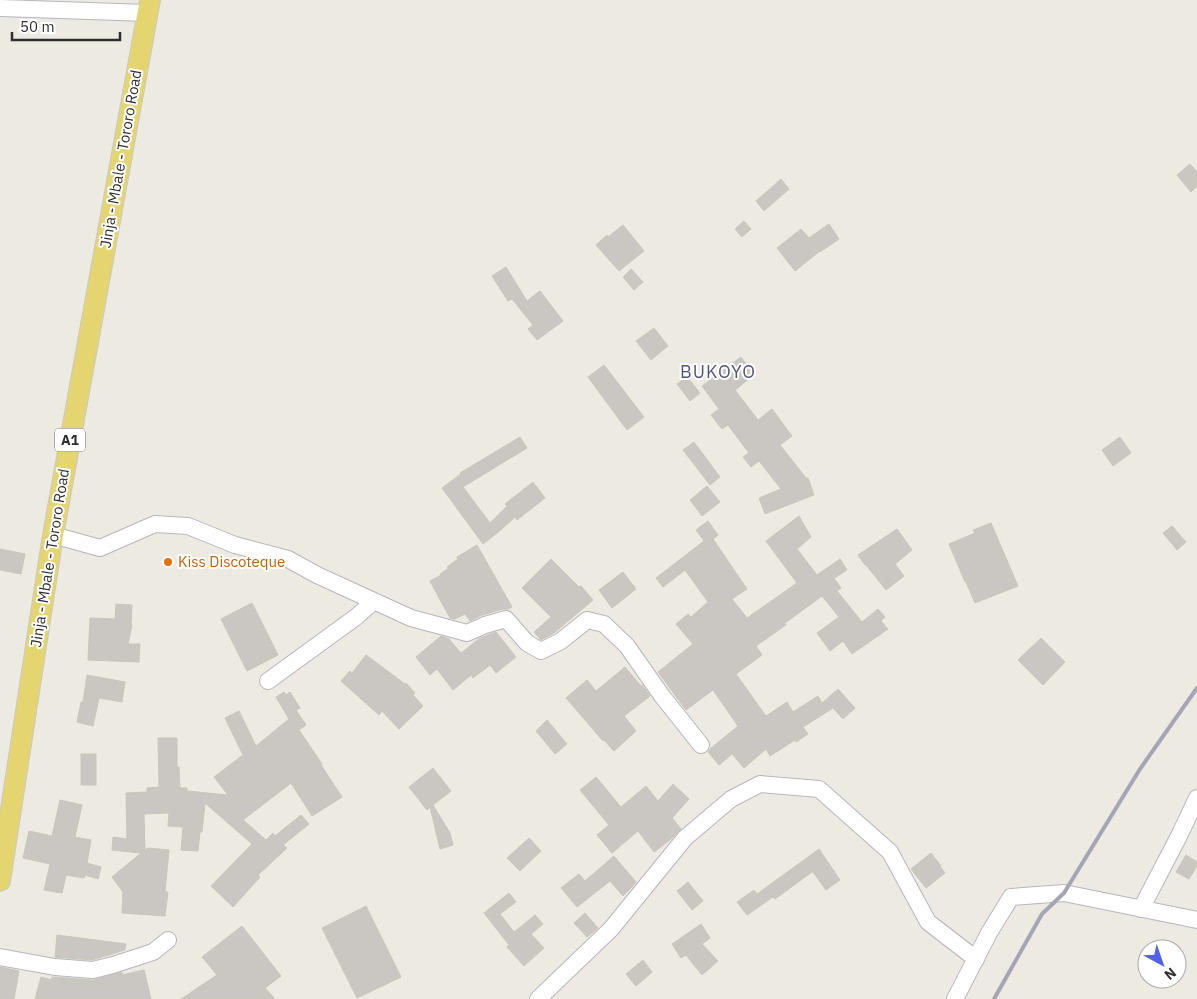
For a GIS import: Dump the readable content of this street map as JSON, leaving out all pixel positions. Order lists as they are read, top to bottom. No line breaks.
{"streets":{"main road":["Jinja - Mbale - Tororo Road","A1"]},"districts":["BUKOYO"],"places":["Kiss Discoteque"],"scale_bar":"50 m","north":"bottom right"}
